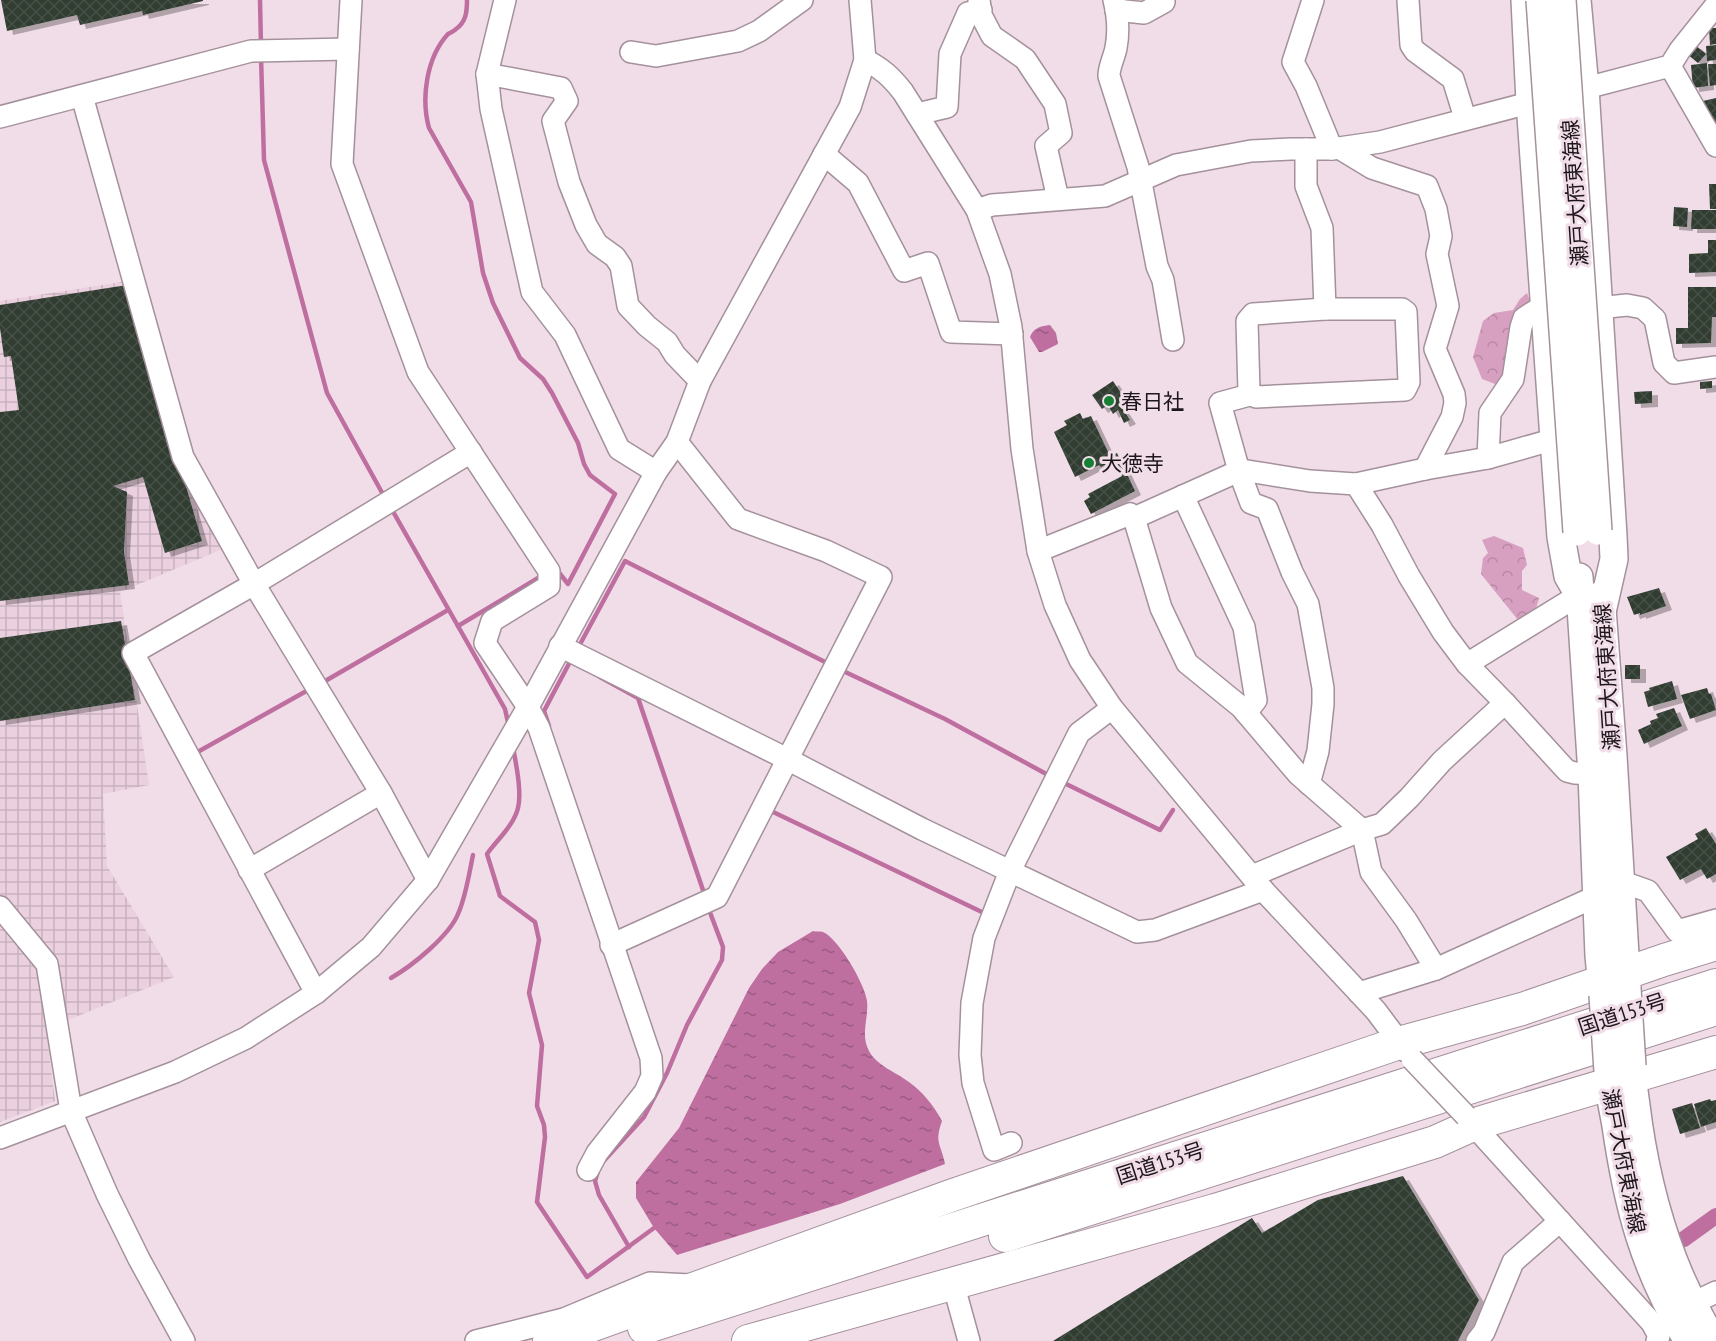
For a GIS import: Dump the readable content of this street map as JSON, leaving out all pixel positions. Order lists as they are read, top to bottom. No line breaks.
{"streets":{"highway":["国道153号"],"main road":["瀬戸大府東海線"]},"places":["春日社","大徳寺"]}
